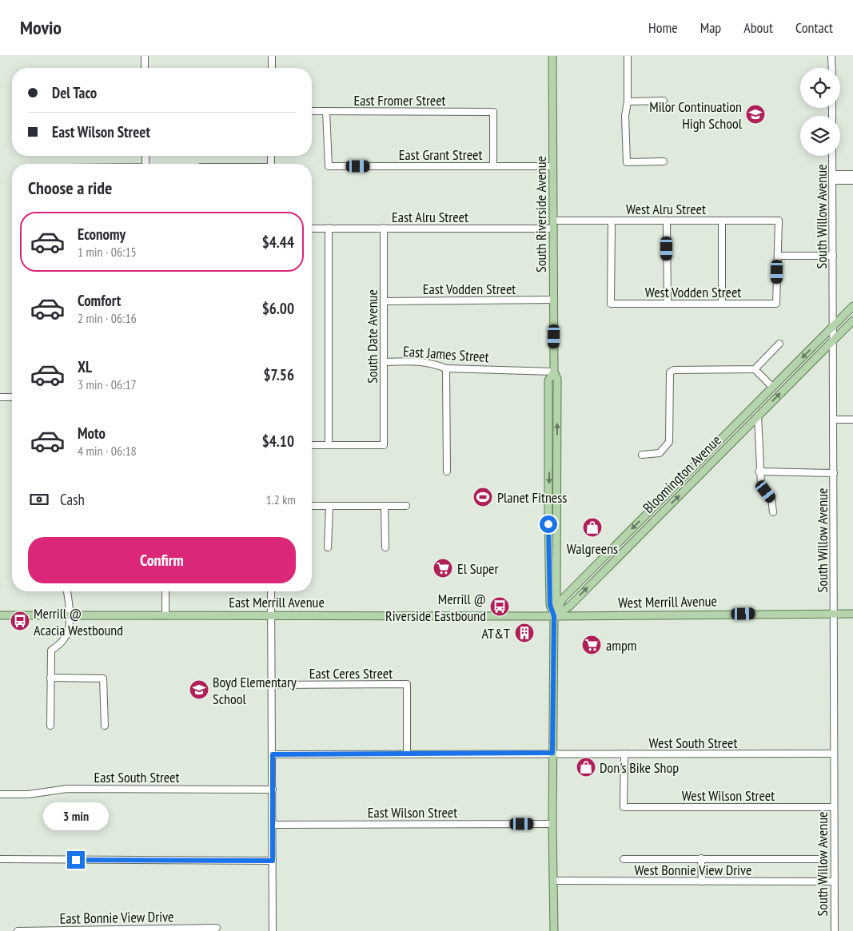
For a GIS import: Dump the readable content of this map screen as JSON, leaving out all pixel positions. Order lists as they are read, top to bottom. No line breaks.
{"streets":{"main road":["South Riverside Avenue","Bloomington Avenue","East Merrill Avenue","West Merrill Avenue"],"street":["East Fromer Street","East Grant Street","West Alru Street","East Alru Street","South Willow Avenue","East Vodden Street","West Vodden Street","South Date Avenue","East James Street","East Ceres Street","West South Street","East South Street","West Wilson Street","East Wilson Street","West Bonnie View Drive","East Bonnie View Drive"]},"crossings":[["East Fromer Street","East Grant Street"],["East Grant Street","South Riverside Avenue"],["West Alru Street","South Riverside Avenue"],["West Alru Street","West Vodden Street"],["South Riverside Avenue","East Alru Street"],["South Riverside Avenue","East Vodden Street"],["South Riverside Avenue","East James Street"],["South Riverside Avenue","Bloomington Avenue"],["South Riverside Avenue","East Merrill Avenue"],["South Riverside Avenue","West Merrill Avenue"],["South Riverside Avenue","West South Street"],["South Riverside Avenue","East Wilson Street"],["South Riverside Avenue","West Bonnie View Drive"],["East Alru Street","South Date Avenue"],["South Willow Avenue","Bloomington Avenue"],["South Willow Avenue","West Merrill Avenue"],["South Willow Avenue","West South Street"],["South Willow Avenue","West Wilson Street"],["South Willow Avenue","West Bonnie View Drive"],["East Vodden Street","South Date Avenue"],["South Date Avenue","East James Street"],["Bloomington Avenue","East Merrill Avenue"],["Bloomington Avenue","West Merrill Avenue"],["East Merrill Avenue","West Merrill Avenue"],["West South Street","West Wilson Street"]],"places":{"school or university":["Milor Continuation High School","Boyd Elementary School"],"sports":["Planet Fitness"],"shop":["Walgreens","Don's Bike Shop"],"supermarket":["El Super","ampm"],"bus stop":["Merrill @ Riverside Eastbound","Merrill @ Acacia Westbound"],"building":["AT&T"]},"page":{"header":"Movio","nav":["Home","Map","About","Contact"],"banner":["Del Taco","East Wilson Street"],"heading":"Choose a ride","list":[{"name":"Economy","note":"1 min · 06:15","value":"$4.44"},{"name":"Comfort","note":"2 min · 06:16","value":"$6.00"},{"name":"XL","note":"3 min · 06:17","value":"$7.56"},{"name":"Moto","note":"4 min · 06:18","value":"$4.10"}],"pay":["Cash","1.2 km"],"buttons":"Confirm","bubble":"3 min"}}
